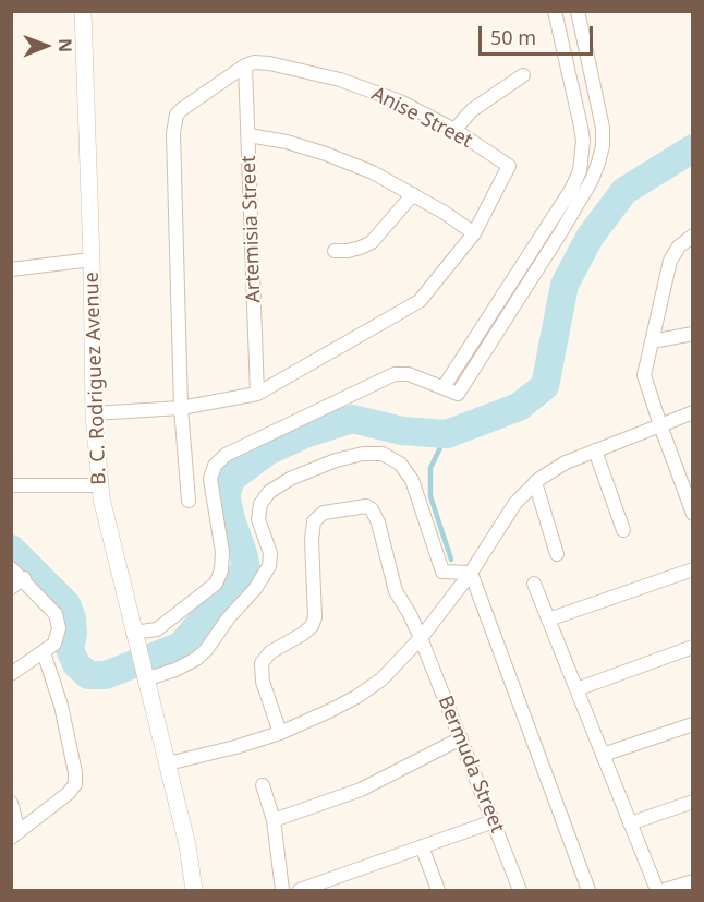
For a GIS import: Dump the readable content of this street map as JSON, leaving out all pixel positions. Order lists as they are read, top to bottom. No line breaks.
{"streets":{"street":["Anise Street","Artemisia Street","B. C. Rodriguez Avenue","Bermuda Street"]},"crossings":[["Anise Street","Artemisia Street"],["Anise Street","B. C. Rodriguez Avenue"]],"scale_bar":"50 m","north":"right"}
